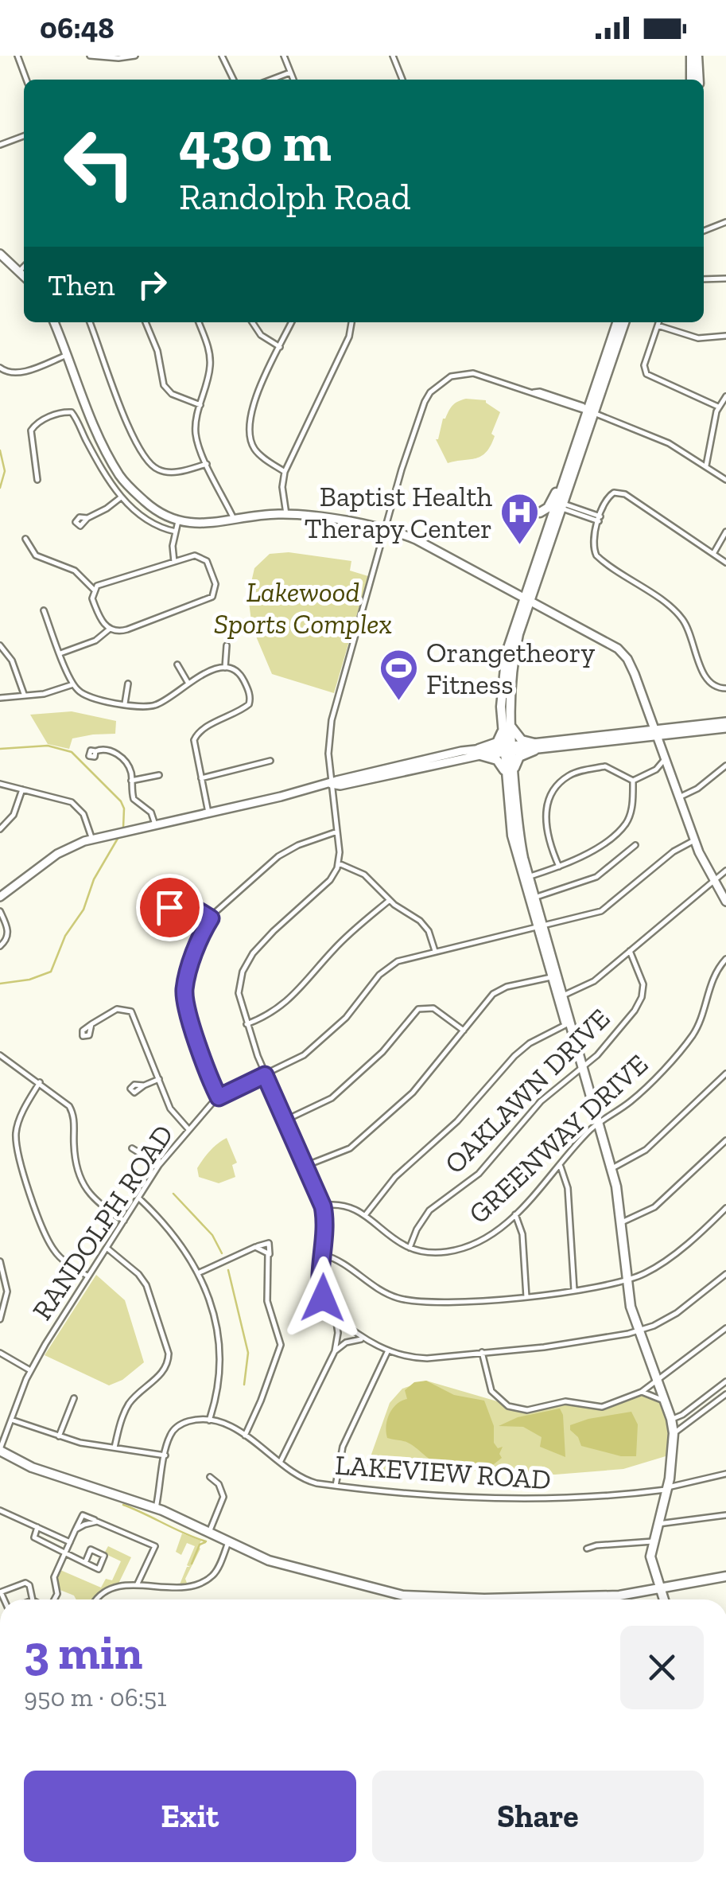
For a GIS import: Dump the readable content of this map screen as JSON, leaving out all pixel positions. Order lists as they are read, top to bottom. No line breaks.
{"streets":{"street":["OAKLAWN DRIVE","GREENWAY DRIVE","RANDOLPH ROAD","LAKEVIEW ROAD"]},"crossings":[["OAKLAWN DRIVE","GREENWAY DRIVE"]],"parks":["Lakewood Sports Complex"],"places":{"hospital":["Baptist Health Therapy Center"],"sports":["Orangetheory Fitness"]},"page":{"status":"06:48","turn":["430 m","Randolph Road"],"then":"Then","heading":["3 min","950 m · 06:51"],"buttons":["Exit","Share"]}}
